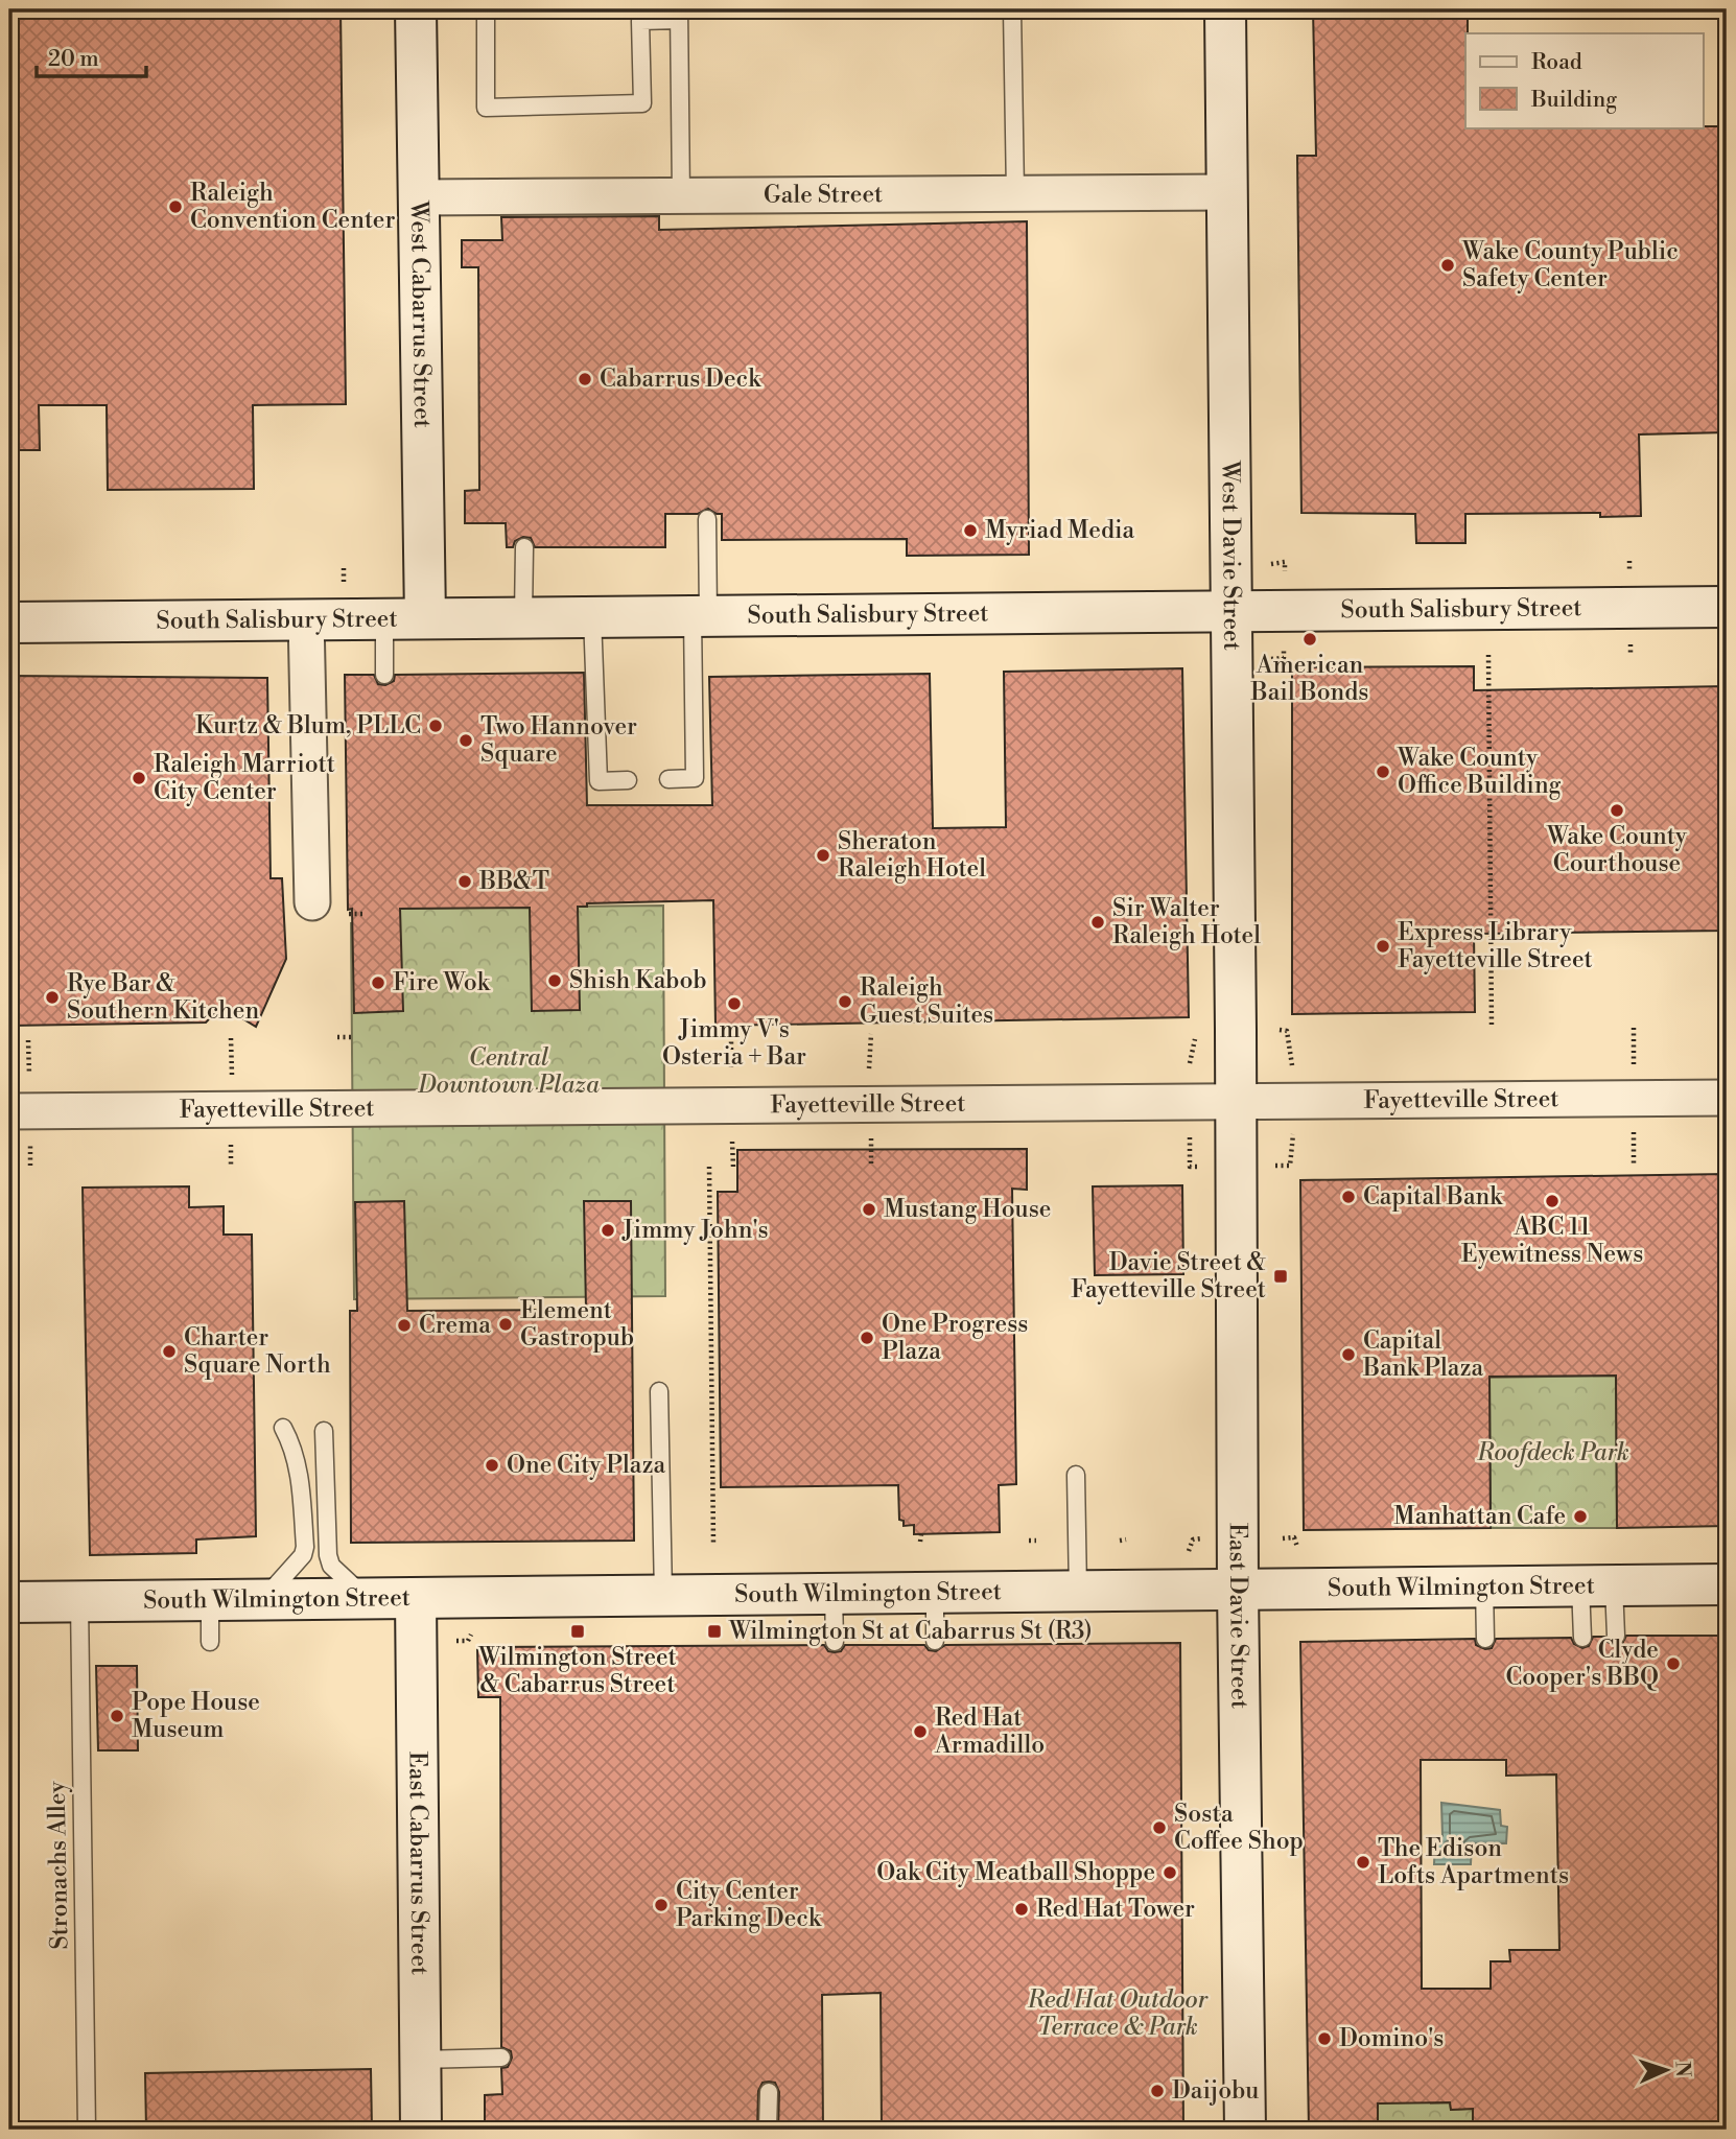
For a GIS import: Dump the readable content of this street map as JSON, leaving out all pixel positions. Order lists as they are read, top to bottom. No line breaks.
{"streets":{"main road":["West Cabarrus Street","West Davie Street","South Salisbury Street","South Wilmington Street","East Davie Street","East Cabarrus Street"],"street":["Gale Street","Fayetteville Street"],"lane":["Stronachs Alley"]},"crossings":[["Gale Street","West Cabarrus Street"],["Gale Street","West Davie Street"],["West Cabarrus Street","South Salisbury Street"],["West Davie Street","South Salisbury Street"],["West Davie Street","Fayetteville Street"],["West Davie Street","East Davie Street"],["Fayetteville Street","East Davie Street"],["South Wilmington Street","East Davie Street"],["South Wilmington Street","East Cabarrus Street"],["South Wilmington Street","Stronachs Alley"]],"parks":["Central Downtown Plaza","Roofdeck Park","Red Hat Outdoor Terrace & Park"],"places":{"other":["Raleigh Convention Center","Wake County Public Safety Center","Cabarrus Deck","Myriad Media","American Bail Bonds","Kurtz & Blum, PLLC","Two Hannover Square","Wake County Office Building","Raleigh Marriott City Center","Wake County Courthouse","Sheraton Raleigh Hotel","BB&T","Sir Walter Raleigh Hotel","Express Library Fayetteville Street","Shish Kabob","Fire Wok","Rye Bar & Southern Kitchen","Raleigh Guest Suites","Jimmy V's Osteria + Bar","Capital Bank","ABC 11 Eyewitness News","Mustang House","Jimmy John's","Element Gastropub","Crema","One Progress Plaza","Charter Square North","Capital Bank Plaza","One City Plaza","Manhattan Cafe","Clyde Cooper's BBQ","Pope House Museum","Red Hat Armadillo","Sosta Coffee Shop","The Edison Lofts Apartments","Oak City Meatball Shoppe","City Center Parking Deck","Red Hat Tower","Domino's","Daijobu"],"transit":["Davie Street & Fayetteville Street","Wilmington Street & Cabarrus Street","Wilmington St at Cabarrus St (R3)"]},"legend":["Road","Building"],"scale_bar":"20 m","north":"right"}
